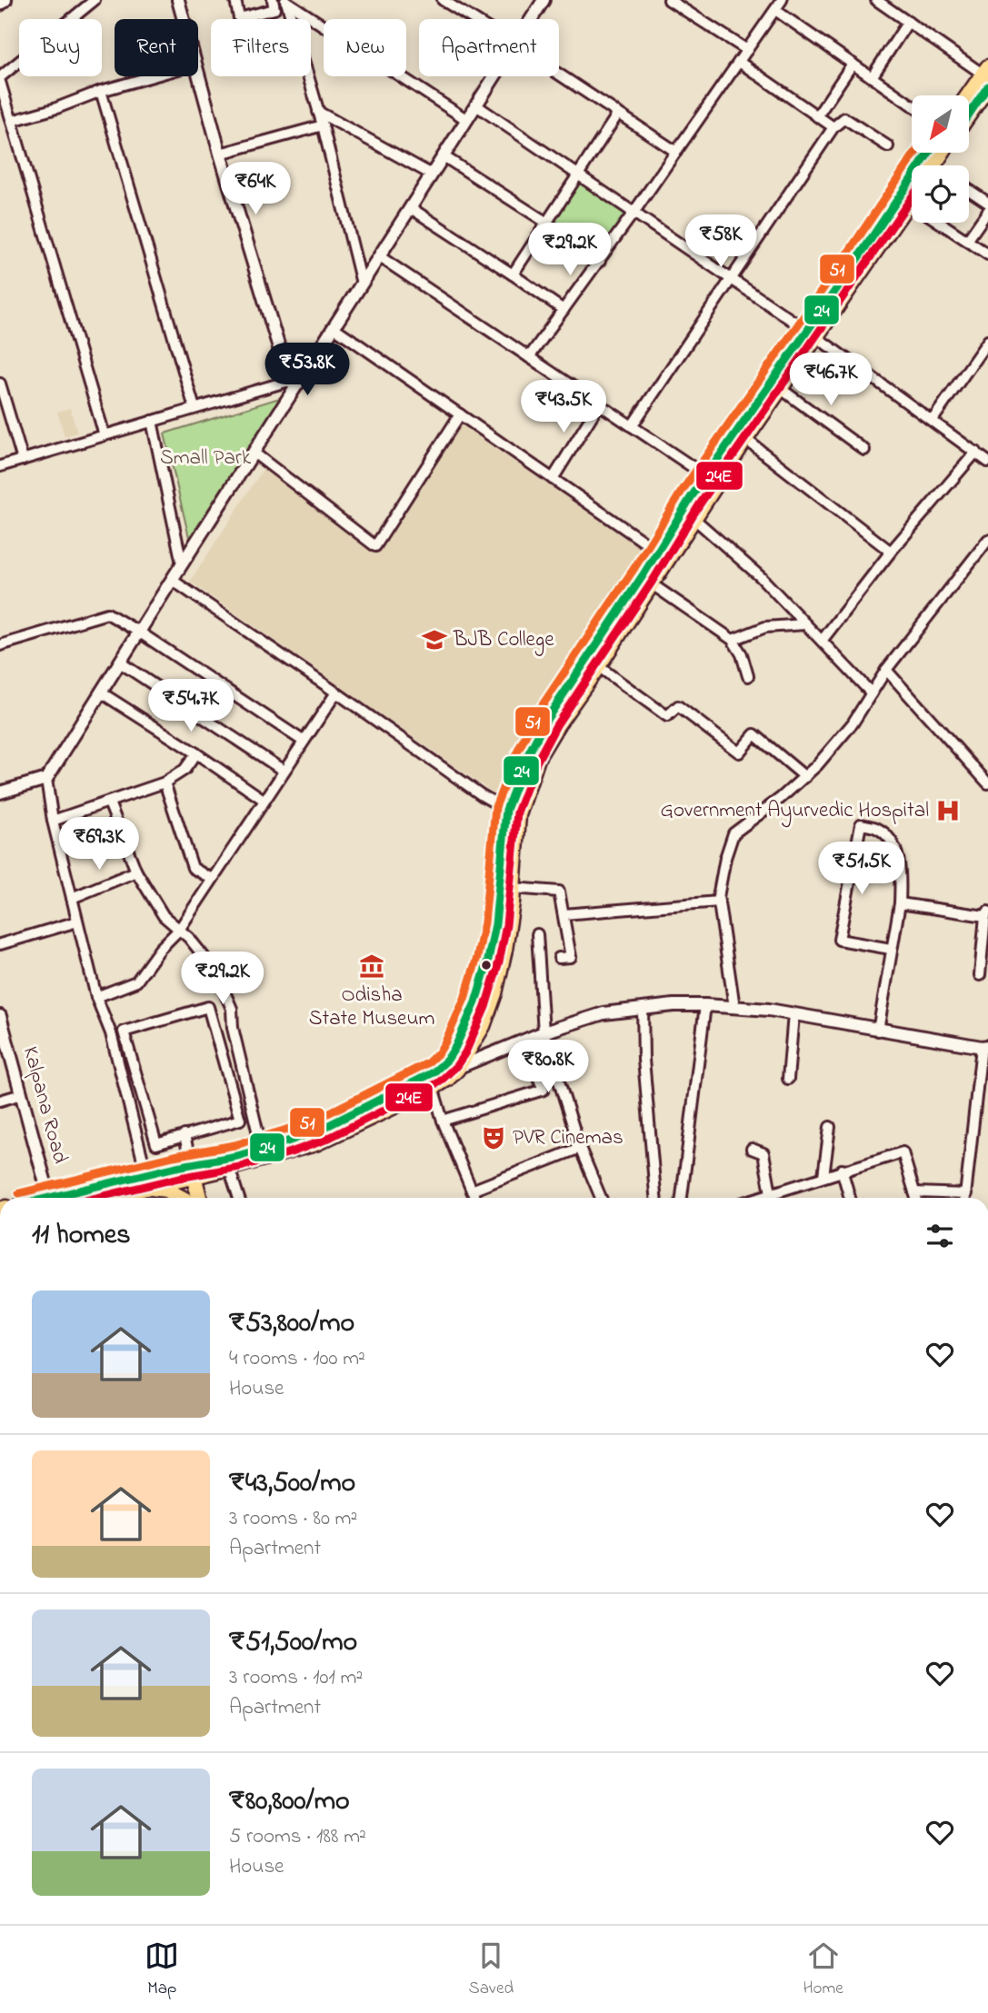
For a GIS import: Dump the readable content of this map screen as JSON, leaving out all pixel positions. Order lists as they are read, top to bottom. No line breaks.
{"streets":{"street":["Kalpana Road"]},"parks":["Small Park"],"places":{"school or university":["BJB College"],"hospital":["Government Ayurvedic Hospital"],"museum":["Odisha State Museum"],"theatre":["PVR Cinemas"]},"lines":["transit line 24","transit line 51","transit line 24E"],"north":"bottom left","page":{"chip":["Buy","Rent","Filters","New","Apartment"],"price":["₹64K","₹58K","₹29.2K","₹53.8K","₹46.7K","₹43.5K","₹54.7K","₹69.3K","₹51.5K","₹29.2K","₹80.8K"],"heading":"11 homes","list":[{"name":"₹53,800/mo","note":"4 rooms · 100 m² · House"},{"name":"₹43,500/mo","note":"3 rooms · 80 m² · Apartment"},{"name":"₹51,500/mo","note":"3 rooms · 101 m² · Apartment"},{"name":"₹80,800/mo","note":"5 rooms · 188 m² · House"}],"tabs":["Map","Saved","Home"]}}
